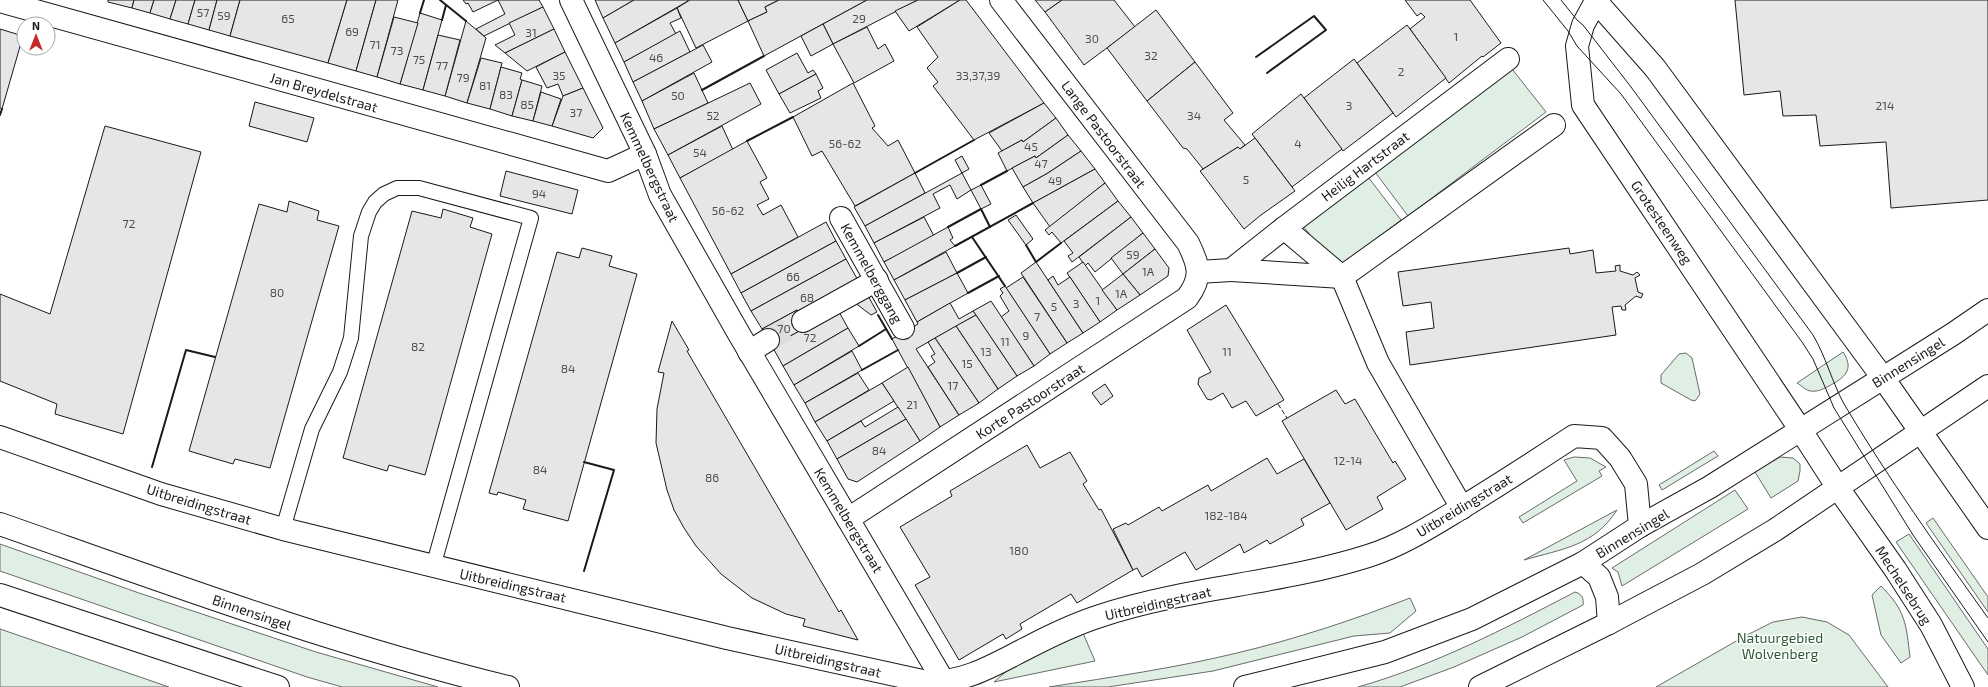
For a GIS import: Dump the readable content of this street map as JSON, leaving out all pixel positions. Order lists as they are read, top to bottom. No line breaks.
{"streets":{"street":["Jan Breydelstraat","Lange Pastoorstraat","Heilig Hartstraat","Kemmelbergstraat","Grotesteenweg","Kemmelberggang","Binnensingel","Korte Pastoorstraat","Uitbreidingstraat","Mechelsebrug"]},"crossings":[["Jan Breydelstraat","Kemmelbergstraat"],["Lange Pastoorstraat","Korte Pastoorstraat"],["Kemmelbergstraat","Korte Pastoorstraat"],["Kemmelbergstraat","Uitbreidingstraat"],["Grotesteenweg","Binnensingel"],["Grotesteenweg","Mechelsebrug"],["Binnensingel","Uitbreidingstraat"]],"parks":["Natuurgebied Wolvenberg"],"house_numbers":["57","59","65","29","69","31","1","30","71","73","32","46","75","77","2","35","33,37,39","79","81","83","50","85","3","214","37","52","34","56-62","4","45","54","47","5","49","94","56-62","72","59","1A","66","80","1A","68","1","3","5","7","70","9","72","11","82","13","11","15","84","17","21","84","12-14","84","86","182-184","180"],"north":"top"}
